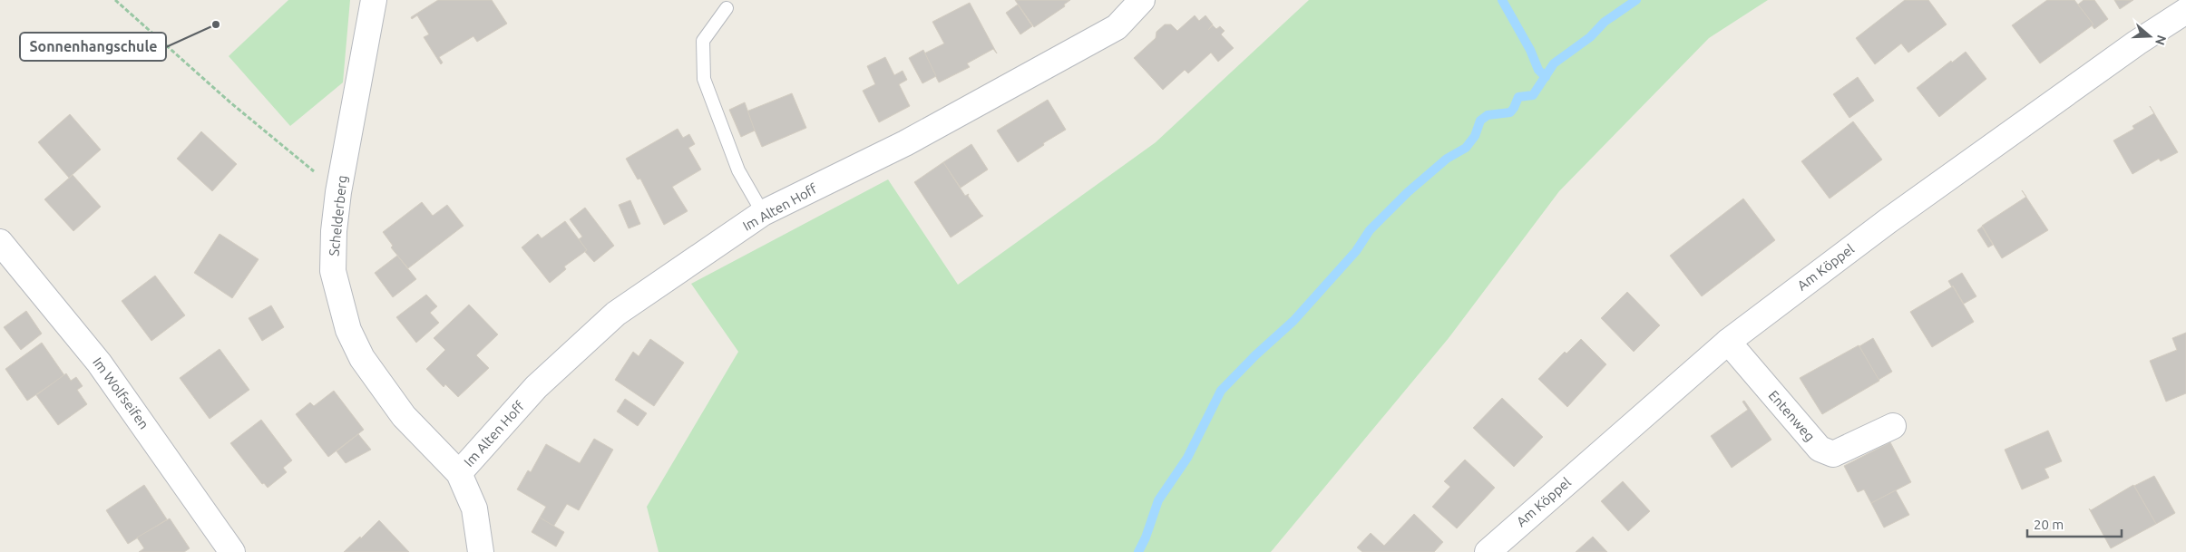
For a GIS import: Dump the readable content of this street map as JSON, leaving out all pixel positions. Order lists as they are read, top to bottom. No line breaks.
{"streets":{"street":["Im Alten Hoff","Schelderberg","Am Köppel","Im Wolfseifen","Entenweg"]},"crossings":[["Im Alten Hoff","Schelderberg"],["Am Köppel","Entenweg"]],"places":["Sonnenhangschule"],"scale_bar":"20 m","north":"right"}
